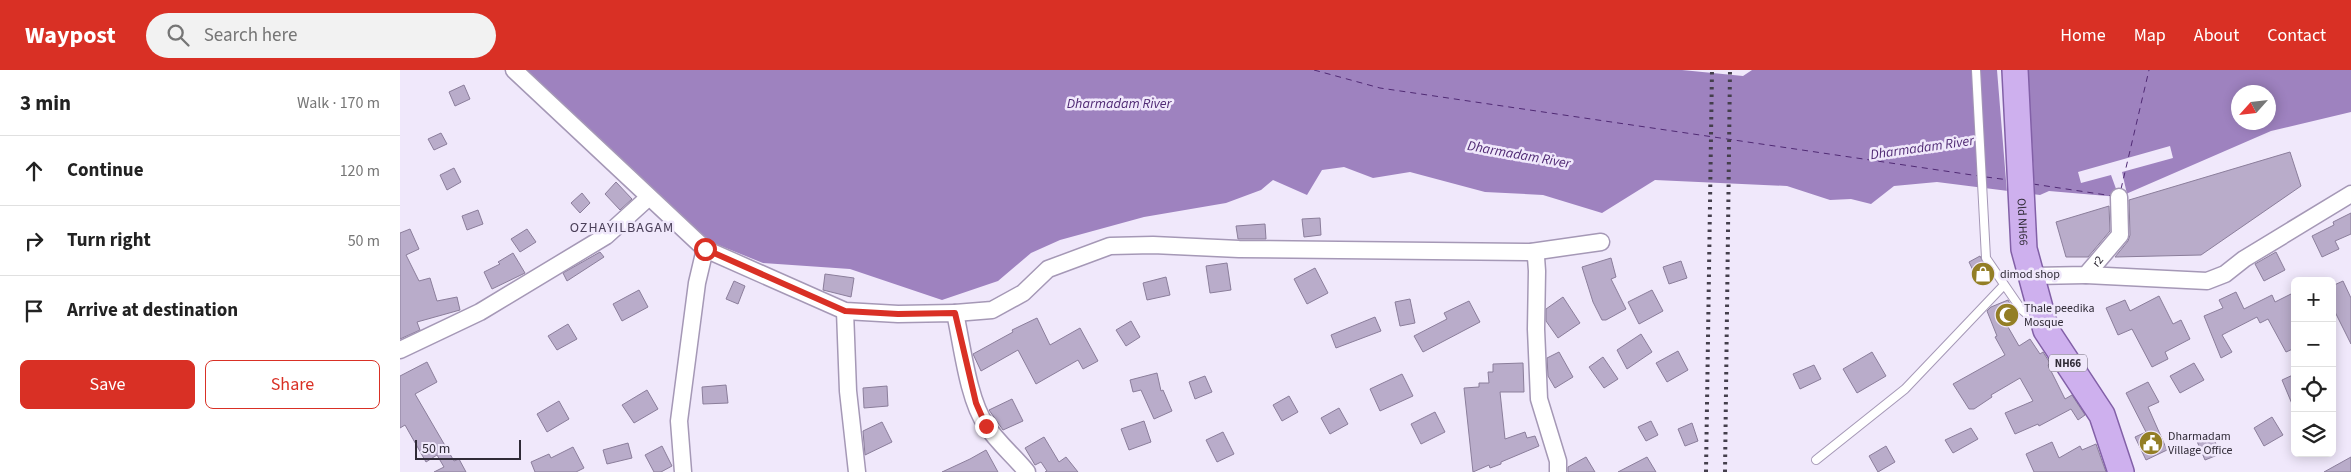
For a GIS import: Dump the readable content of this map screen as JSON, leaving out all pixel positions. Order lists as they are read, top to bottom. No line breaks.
{"streets":{"main road":["Old NH66","NH66"],"street":["r2"]},"crossings":[["Old NH66","r2"]],"districts":["OZHAYILBAGAM"],"water":["Dharmadam River"],"places":{"shop":["dimod shop"],"mosque":["Thale peedika Mosque"],"public building":["Dharmadam Village Office"]},"scale_bar":"50 m","north":"bottom left","page":{"header":"Waypost","search":"Search here","nav":["Home","Map","About","Contact"],"heading":["3 min","Walk · 170 m"],"list":[["Continue","120 m"],["Turn right","50 m"],"Arrive at destination"],"map_buttons":["+","−"],"buttons":["Save","Share"],"scale":"50 m"}}
